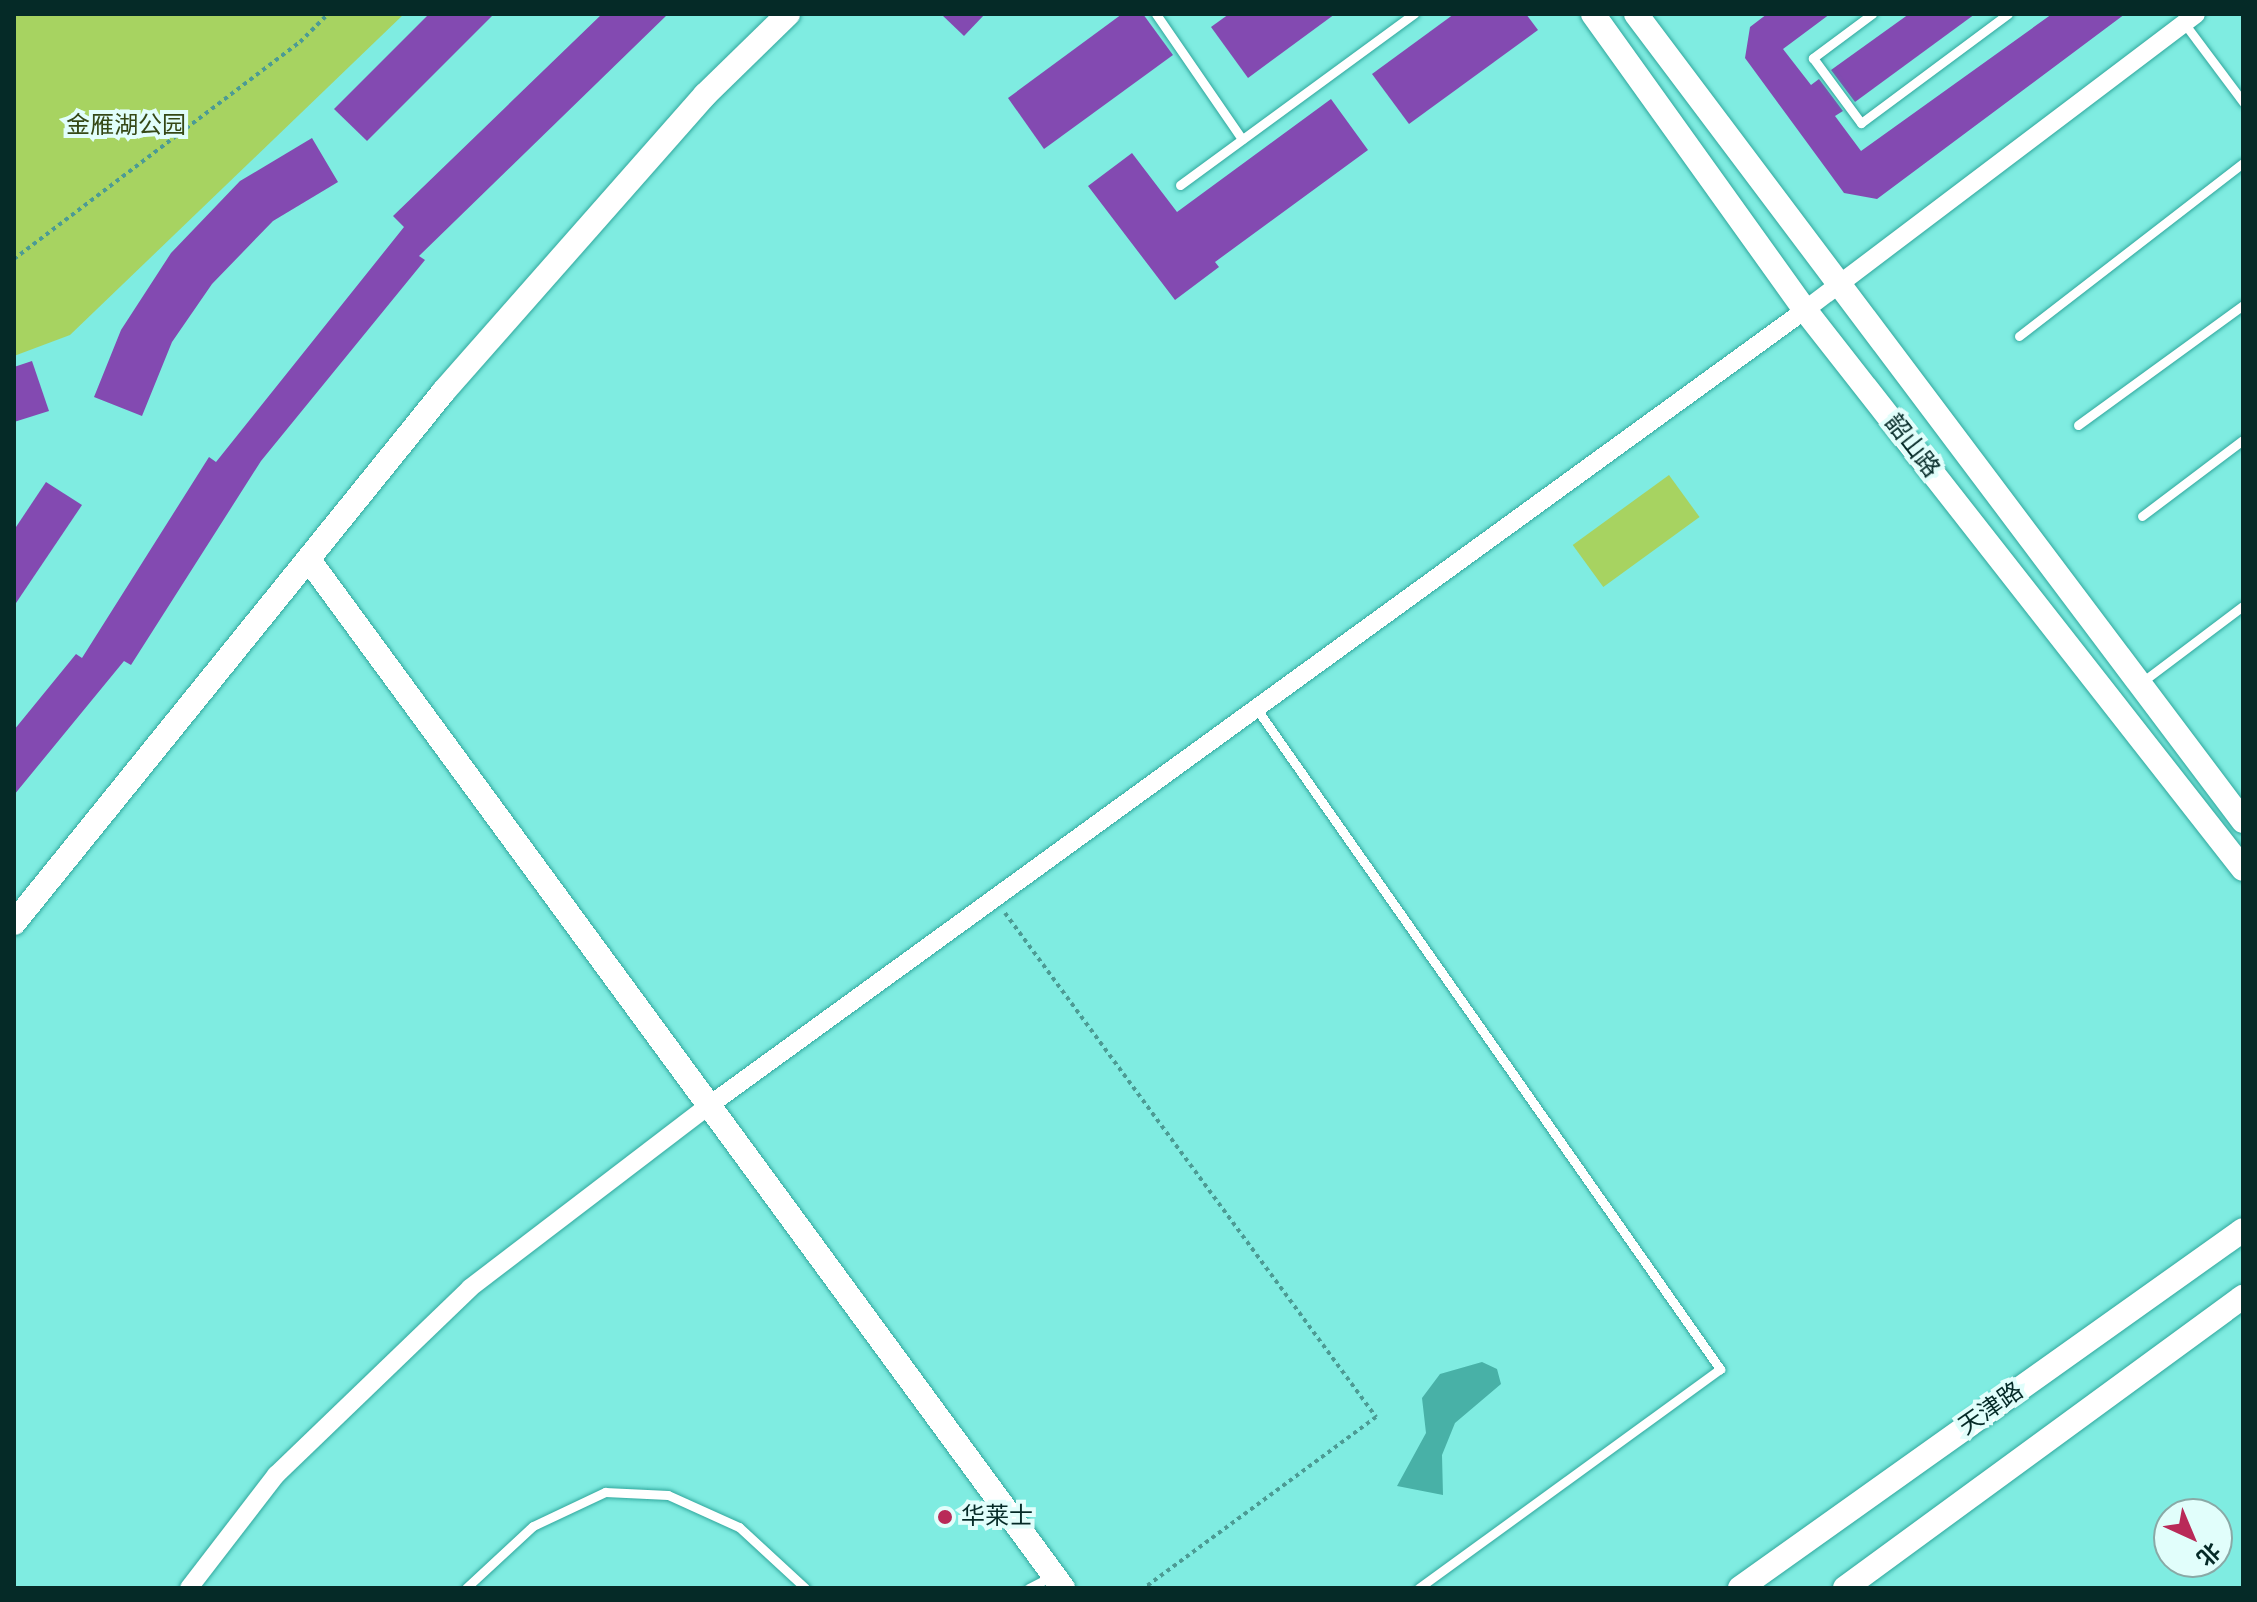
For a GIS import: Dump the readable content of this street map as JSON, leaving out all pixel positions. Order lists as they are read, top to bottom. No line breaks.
{"streets":{"main road":["韶山路","天津路"]},"parks":["金雁湖公园"],"places":["华莱士"],"north":"bottom right"}
